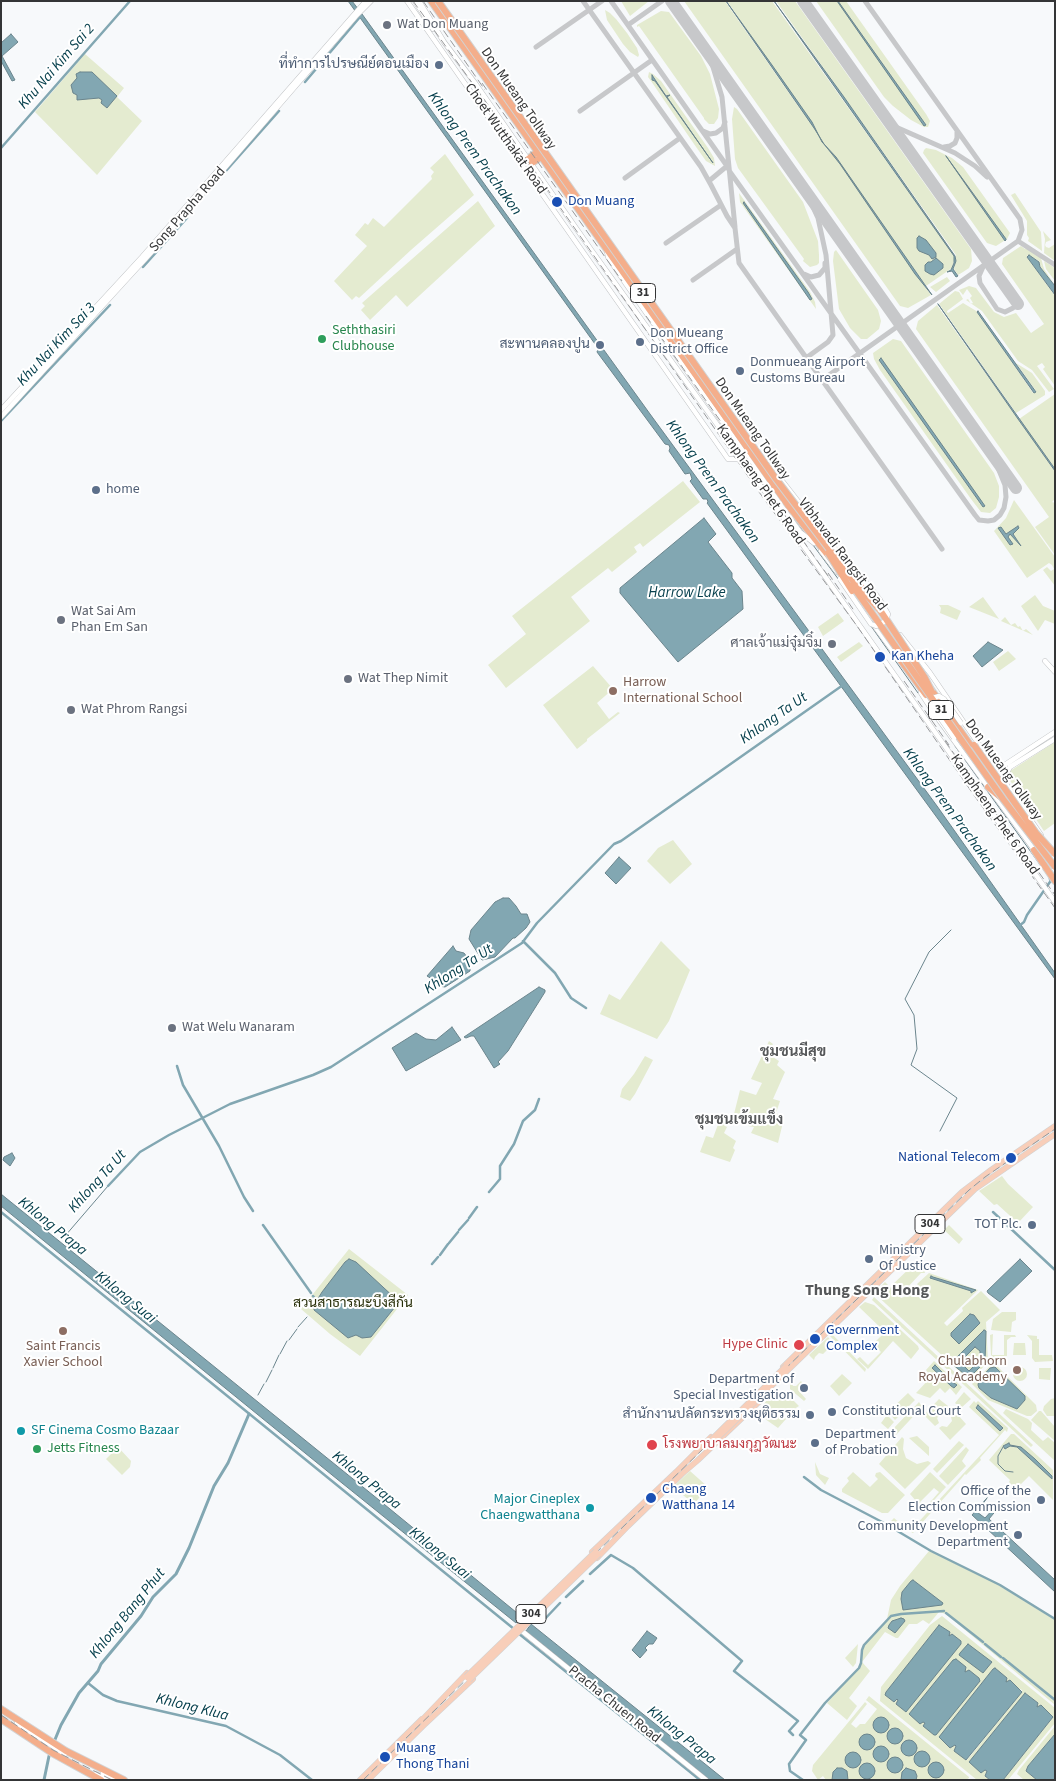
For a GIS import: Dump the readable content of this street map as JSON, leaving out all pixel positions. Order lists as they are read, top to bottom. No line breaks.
{"streets":{"highway":["Don Mueang Tollway","31","Vibhavadi Rangsit Road"],"main road":["Choet Wutthakat Road","Song Prapha Road","Kamphaeng Phet 6 Road","304","Pracha Chuen Road"]},"crossings":[["Don Mueang Tollway","Vibhavadi Rangsit Road"],["Choet Wutthakat Road","Kamphaeng Phet 6 Road"],["Choet Wutthakat Road","Vibhavadi Rangsit Road"],["31","Vibhavadi Rangsit Road"],["Kamphaeng Phet 6 Road","Vibhavadi Rangsit Road"],["304","Pracha Chuen Road"]],"districts":["ชุมชนมีสุข","ชุมชนเข้มแข็ง","Thung Song Hong"],"water":["Khu Nai Kim Sai 2","Khlong Prem Prachakon","Khu Nai Kim Sai 3","Harrow Lake","Khlong Ta Ut","Khlong Prapa","Khlong Suai","Khlong Bang Phut","Khlong Klua"],"parks":["สวนสาธารณะบึงสีกัน"],"places":["Wat Don Muang","ที่ทำการไปรษณีย์ดอนเมือง","Don Muang","Seththasiri Clubhouse","Don Mueang District Office","สะพานคลองปูน","Donmueang Airport Customs Bureau","home","Wat Sai Am Phan Em San","ศาลเจ้าแม่จุ๋มจิ๋ม","Kan Kheha","Wat Thep Nimit","Harrow International School","Wat Phrom Rangsi","Wat Welu Wanaram","National Telecom","TOT Plc.","Ministry Of Justice","Saint Francis Xavier School","Government Complex","Hype Clinic","Chulabhorn Royal Academy","Department of Special Investigation","Constitutional Court","สำนักงานปลัดกระทรวงยุติธรรม","SF Cinema Cosmo Bazaar","Department of Probation","โรงพยาบาลมงกุฎวัฒนะ","Jetts Fitness","Chaeng Watthana 14","Office of the Election Commission","Major Cineplex Chaengwatthana","Community Development Department","Muang Thong Thani"]}
